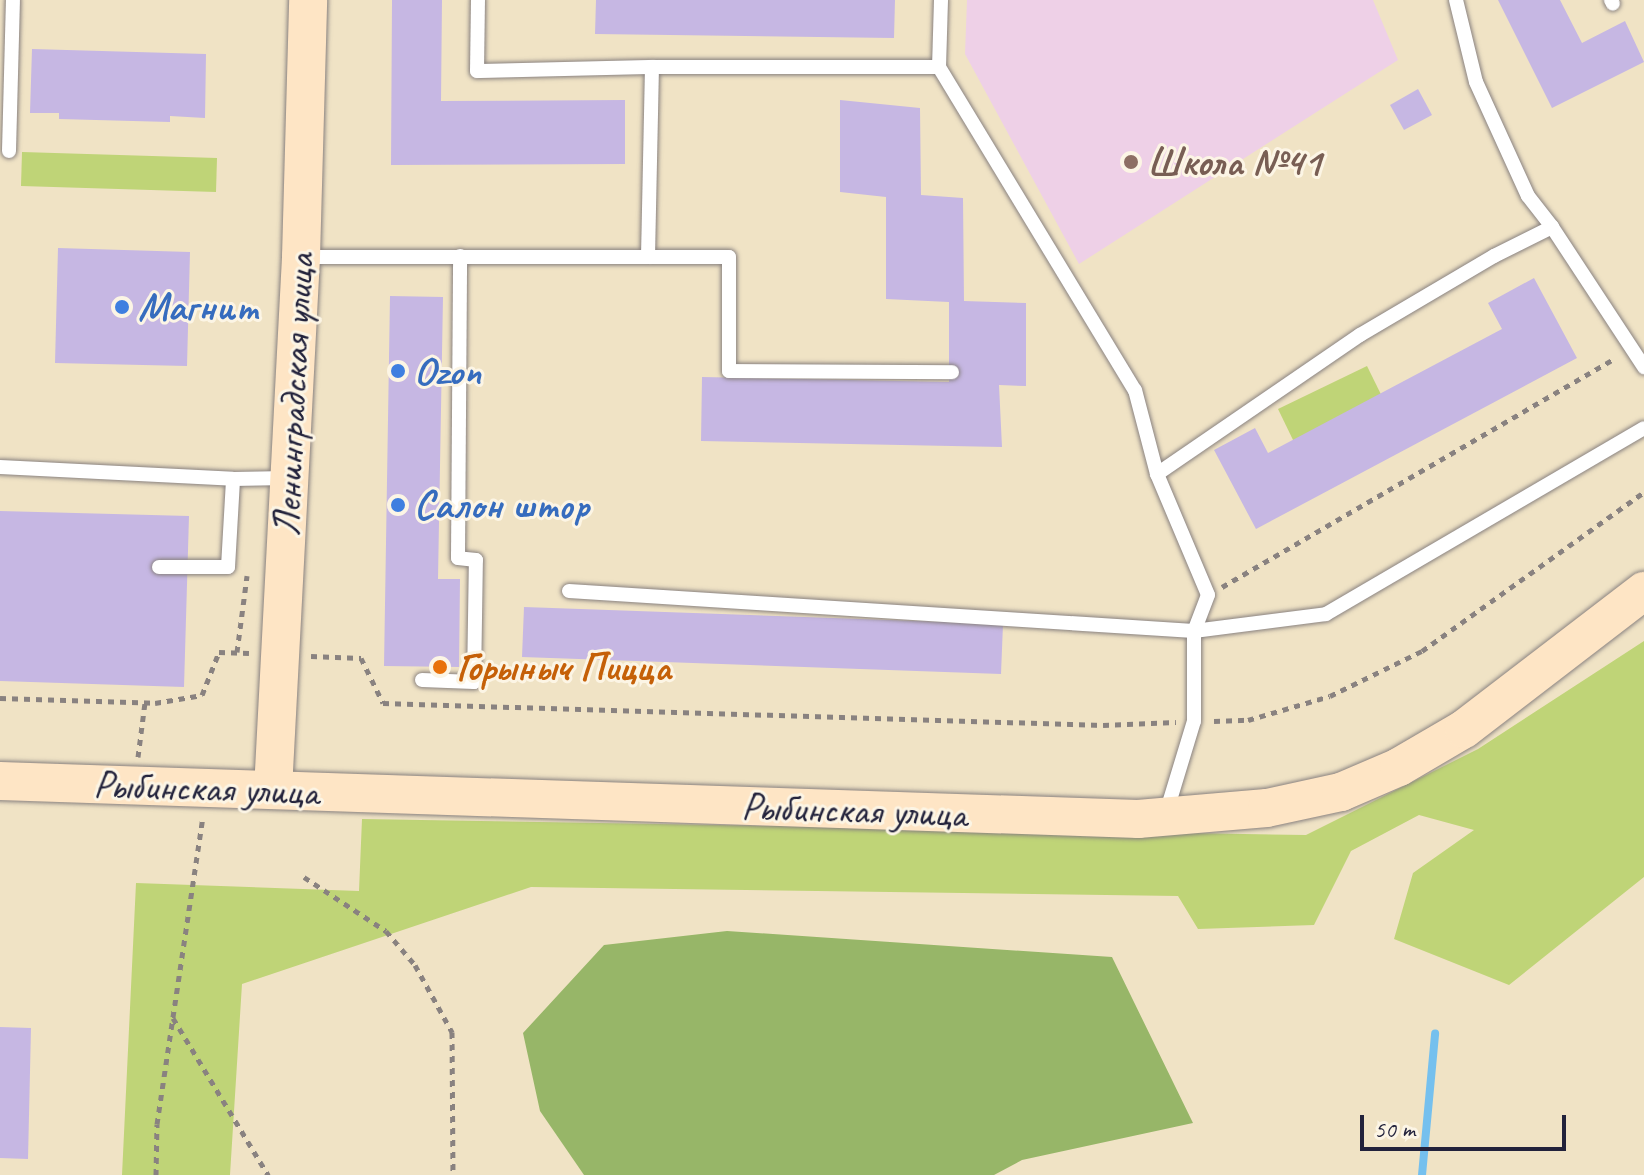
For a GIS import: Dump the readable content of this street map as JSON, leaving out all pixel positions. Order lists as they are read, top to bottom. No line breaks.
{"streets":{"main road":["Ленинградская улица","Рыбинская улица"]},"crossings":[["Ленинградская улица","Рыбинская улица"]],"places":["Школа №41","Магнит","Ozon","Салон штор","Горыныч Пицца"],"scale_bar":"50 m"}
